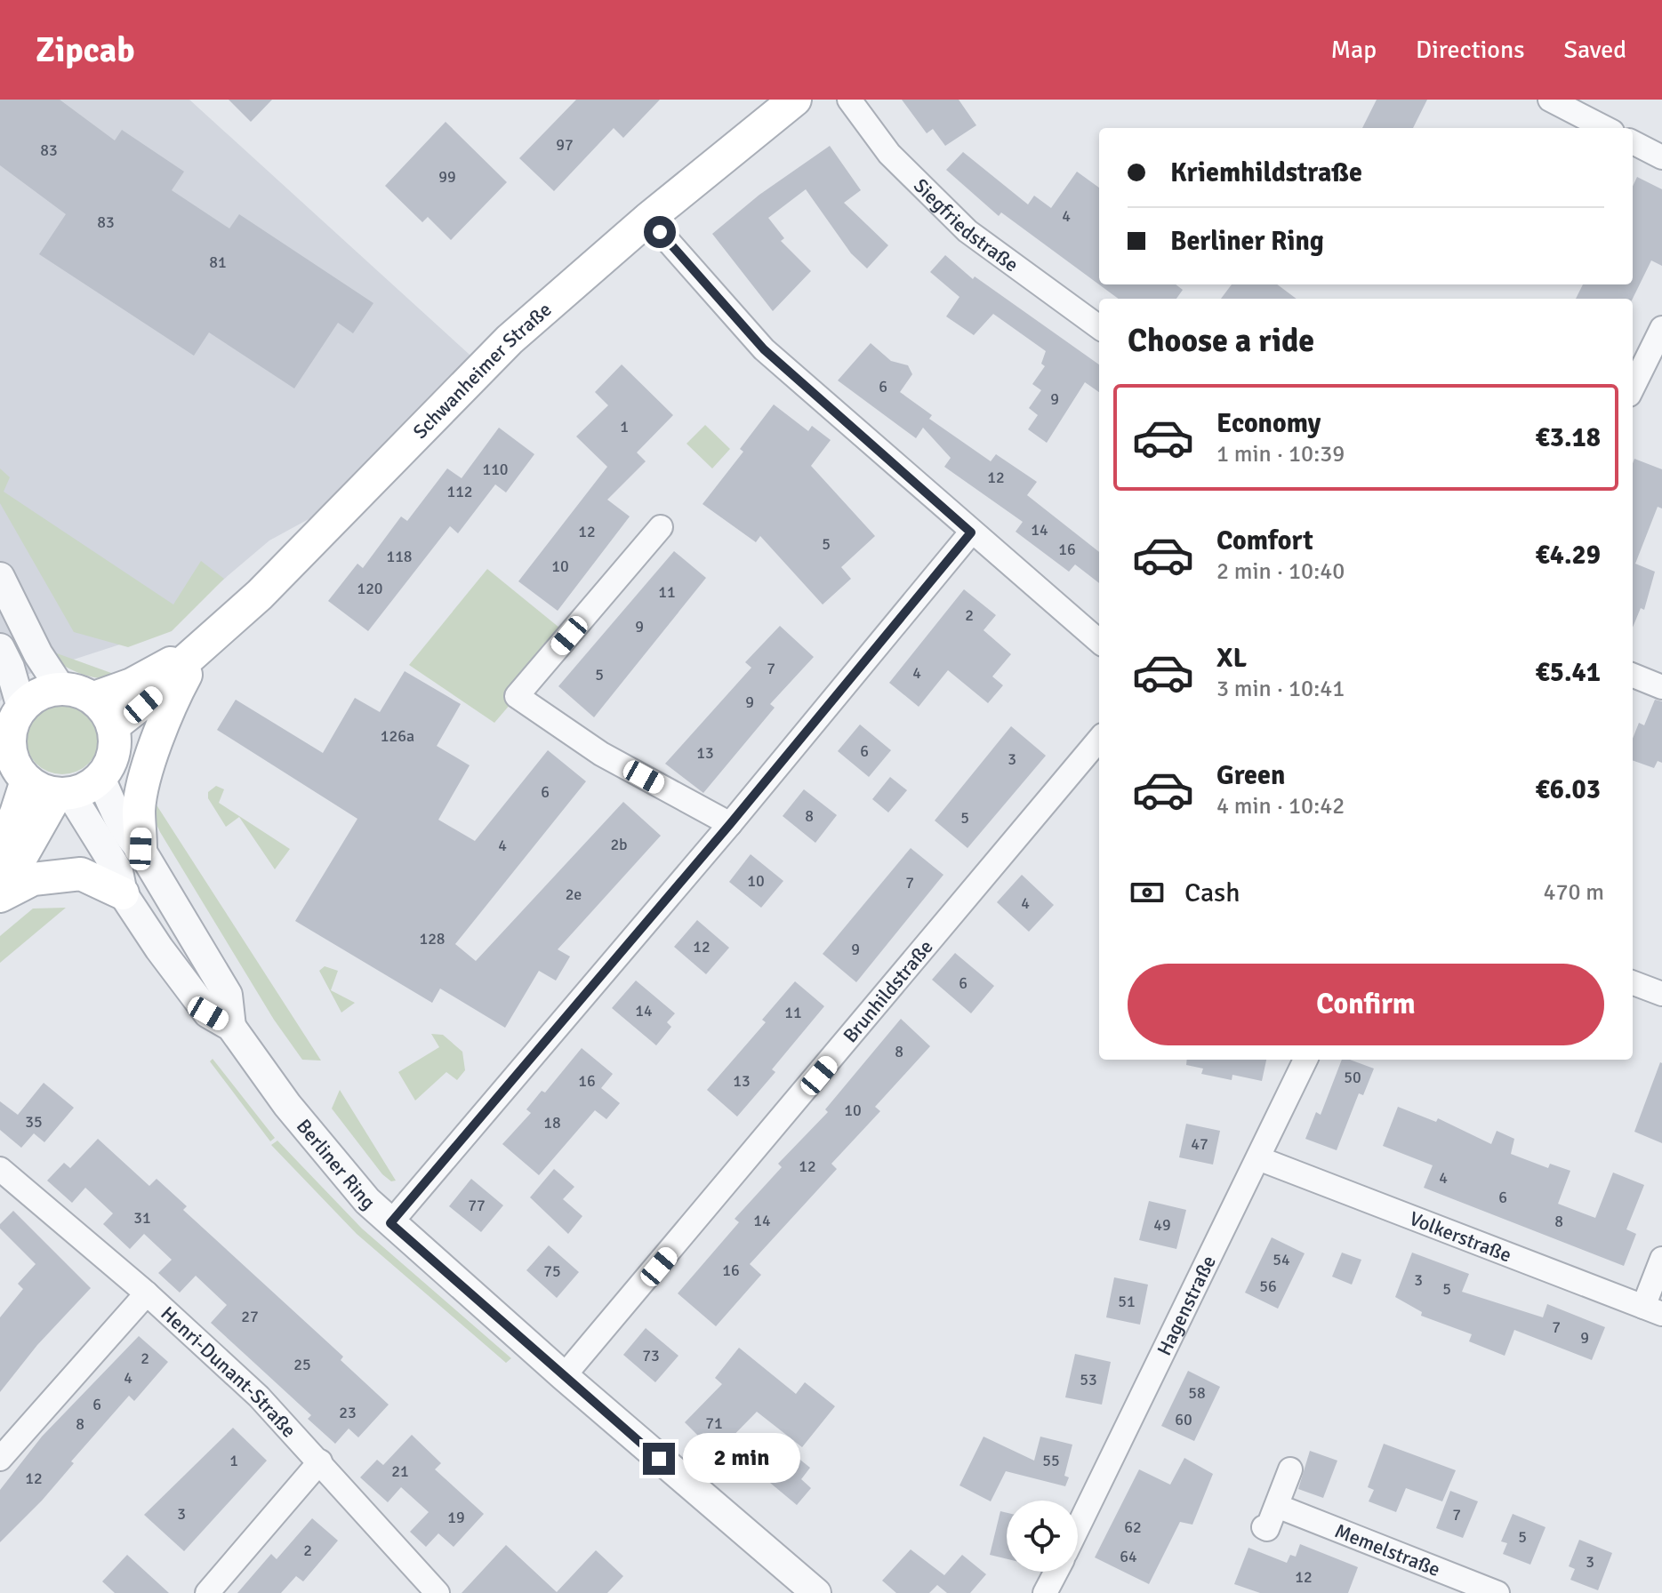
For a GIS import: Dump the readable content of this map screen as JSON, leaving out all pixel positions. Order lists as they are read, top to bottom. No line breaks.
{"streets":{"main road":["Schwanheimer Straße"],"street":["Siegfriedstraße","Brunhildstraße","Berliner Ring","Volkerstraße","Hagenstraße","Henri-Dunant-Straße","Memelstraße"]},"crossings":[["Schwanheimer Straße","Berliner Ring"],["Brunhildstraße","Berliner Ring"],["Volkerstraße","Hagenstraße"]],"house_numbers":["97","83","99","4","83","81","6","9","1","110","12","112","14","12","5","16","118","10","120","11","2","9","7","4","5","9","126a","6","13","3","6","8","5","2b","4","10","7","2e","4","128","12","9","6","14","11","8","50","16","13","10","35","18","47","12","4","6","77","31","14","8","49","54","16","75","3","56","5","51","27","7","9","73","2","25","4","53","58","6","23","60","71","8","1","55","21","12","3","7","19","62","5","2","64","3","12"],"page":{"header":"Zipcab","nav":["Map","Directions","Saved"],"banner":["Kriemhildstraße","Berliner Ring"],"heading":"Choose a ride","list":[{"name":"Economy","note":"1 min · 10:39","value":"€3.18"},{"name":"Comfort","note":"2 min · 10:40","value":"€4.29"},{"name":"XL","note":"3 min · 10:41","value":"€5.41"},{"name":"Green","note":"4 min · 10:42","value":"€6.03"}],"pay":["Cash","470 m"],"buttons":"Confirm","bubble":"2 min"}}
